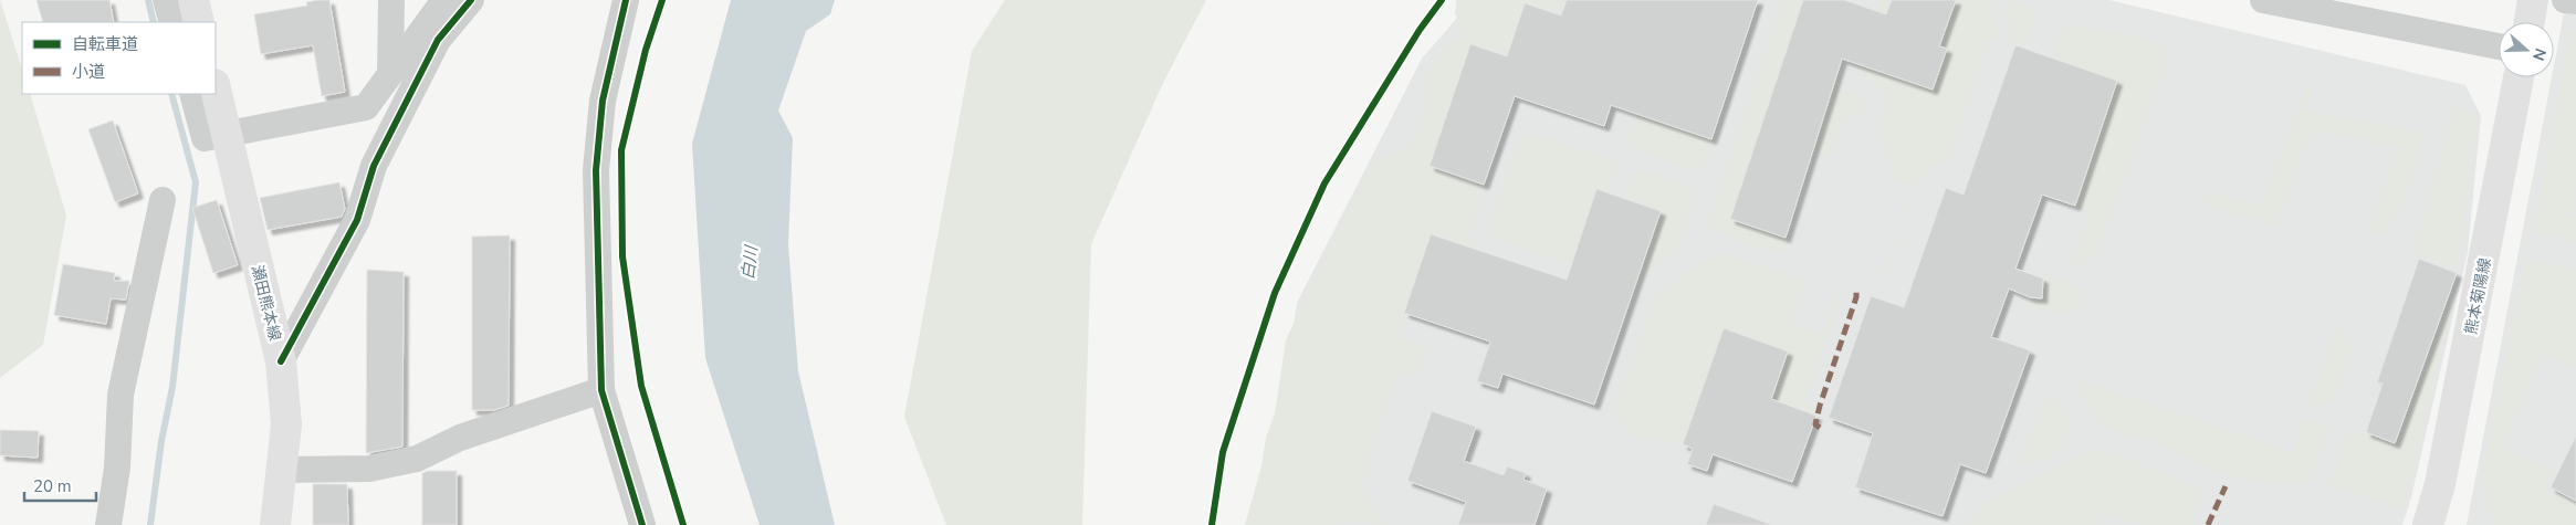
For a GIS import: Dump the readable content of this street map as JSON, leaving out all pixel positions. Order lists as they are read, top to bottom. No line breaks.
{"streets":{"main road":["熊本菊陽線","瀬田熊本線"]},"water":["白川"],"legend":["自転車道","小道"],"scale_bar":"20 m","north":"right"}
